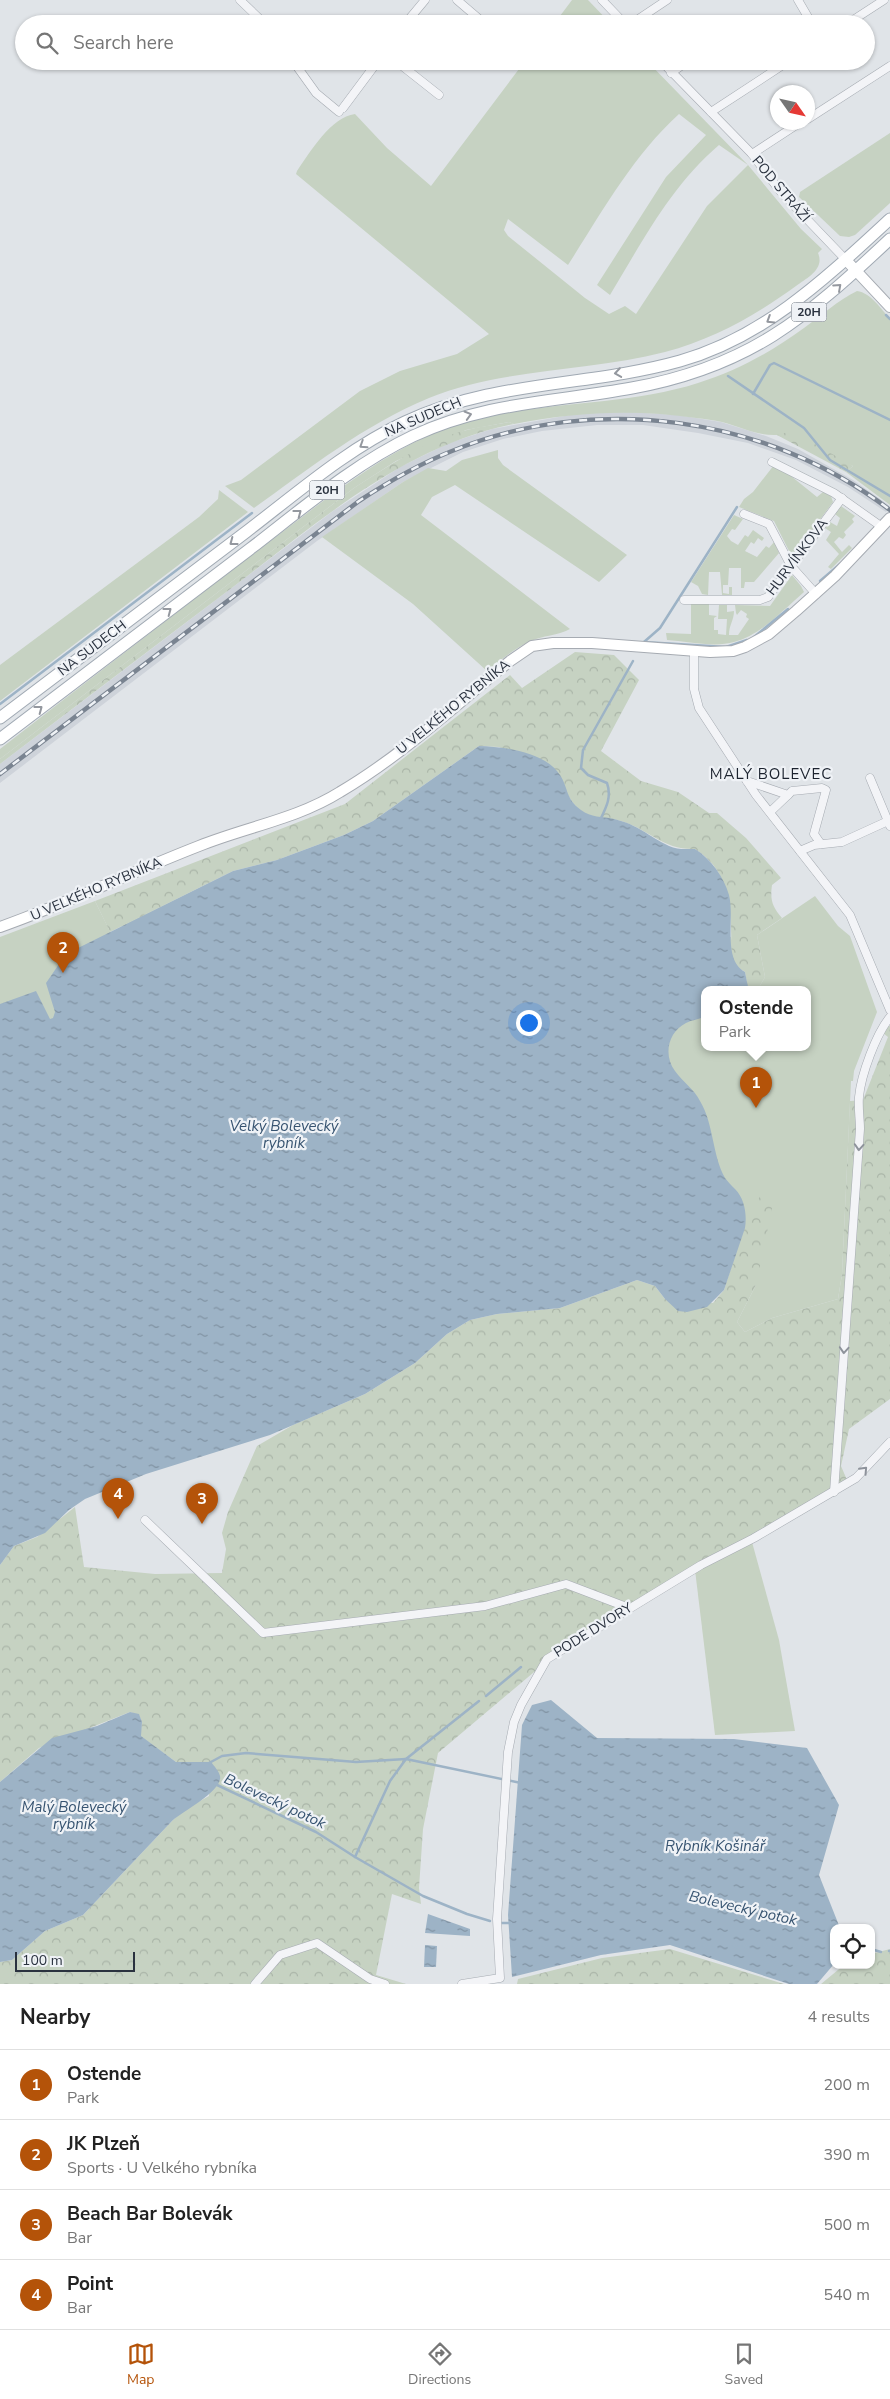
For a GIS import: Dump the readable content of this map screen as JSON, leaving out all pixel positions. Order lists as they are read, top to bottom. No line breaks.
{"streets":{"main road":["20H","NA SUDECH"],"street":["POD STRÁŽÍ","HURVÍNKOVA","U VELKÉHO RYBNÍKA","PODE DVORY"]},"crossings":[["POD STRÁŽÍ","NA SUDECH"]],"districts":["MALÝ BOLEVEC"],"water":["Velký Bolevecký rybník","Bolevecký potok","Malý Bolevecký rybník","Rybník Košinář"],"scale_bar":"100 m","north":"bottom right","page":{"search":"Search here","pins":["2","1","4","3"],"popup":["Ostende","Park"],"scale":"100 m","heading":["Nearby","4 results"],"list":[{"mark":"1","name":"Ostende","note":"Park","value":"200 m"},{"mark":"2","name":"JK Plzeň","note":"Sports · U Velkého rybníka","value":"390 m"},{"mark":"3","name":"Beach Bar Bolevák","note":"Bar","value":"500 m"},{"mark":"4","name":"Point","note":"Bar","value":"540 m"}],"nav":["Map","Directions","Saved"]}}
